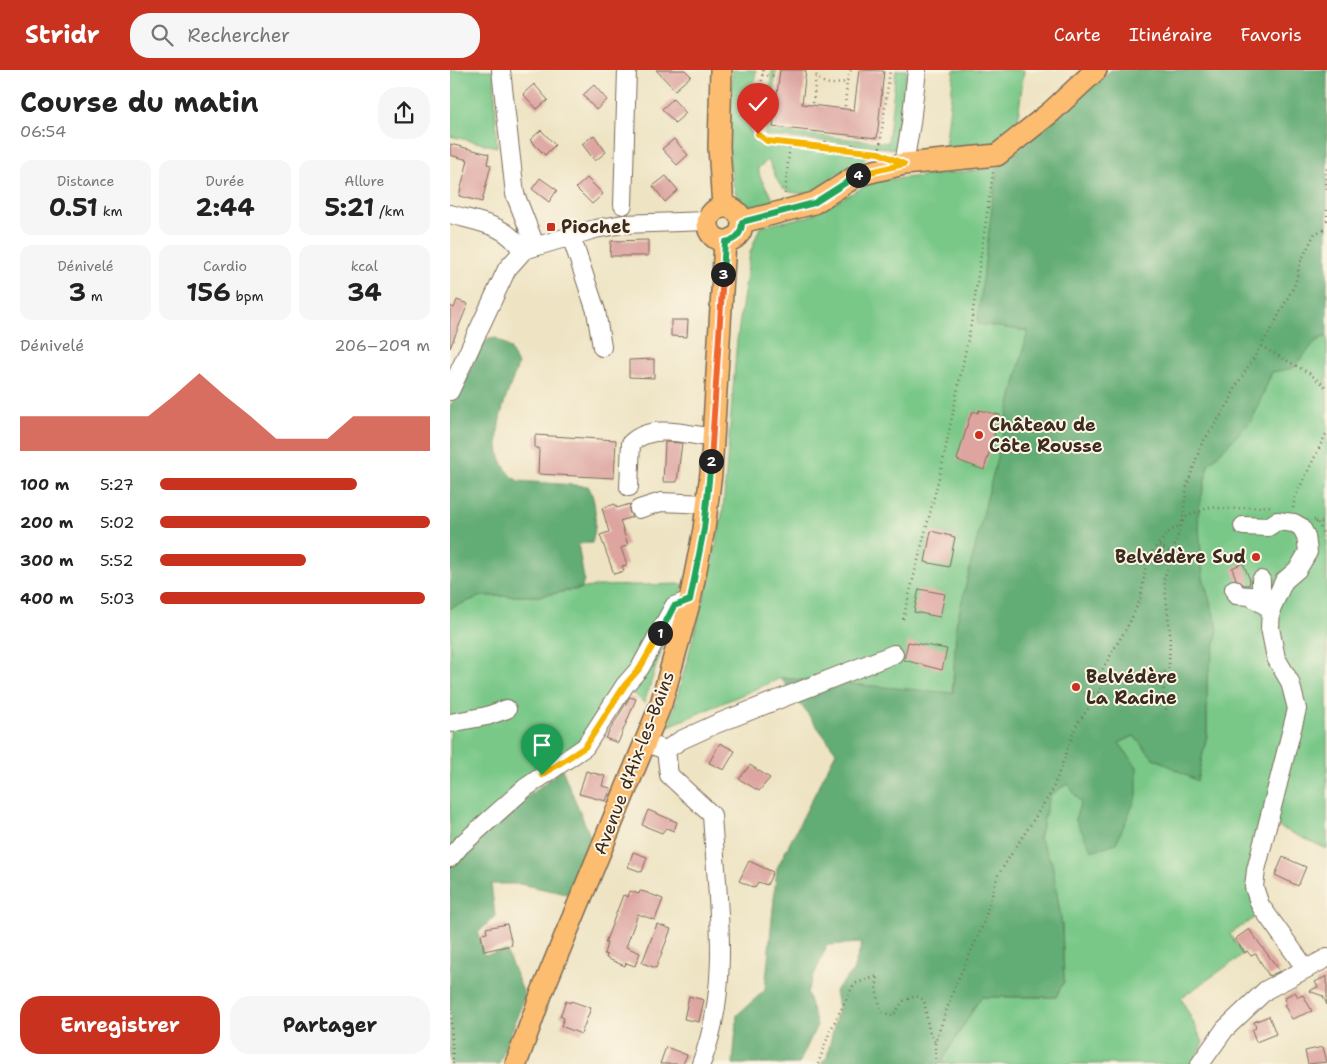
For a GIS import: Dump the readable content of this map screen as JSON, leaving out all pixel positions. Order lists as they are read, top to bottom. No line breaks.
{"streets":{"main road":["Avenue d'Aix-les-Bains"]},"places":{"transit":["Piochet"],"other":["Château de Côte Rousse","Belvédère Sud","Belvédère La Racine"]},"page":{"header":"Stridr","search":"Rechercher","nav":["Carte","Itinéraire","Favoris"],"heading":["Course du matin","06:54"],"stats":[["Distance","0.51 km"],["Durée","2:44"],["Allure","5:21 /km"],["Dénivelé","3 m"],["Cardio","156 bpm"],["kcal","34"]],"pins":["4","3","2","1"],"chart":["Dénivelé","206–209 m"],"list":[{"name":"100 m","note":"5:27"},{"name":"200 m","note":"5:02"},{"name":"300 m","note":"5:52"},{"name":"400 m","note":"5:03"}],"buttons":["Enregistrer","Partager"]}}
